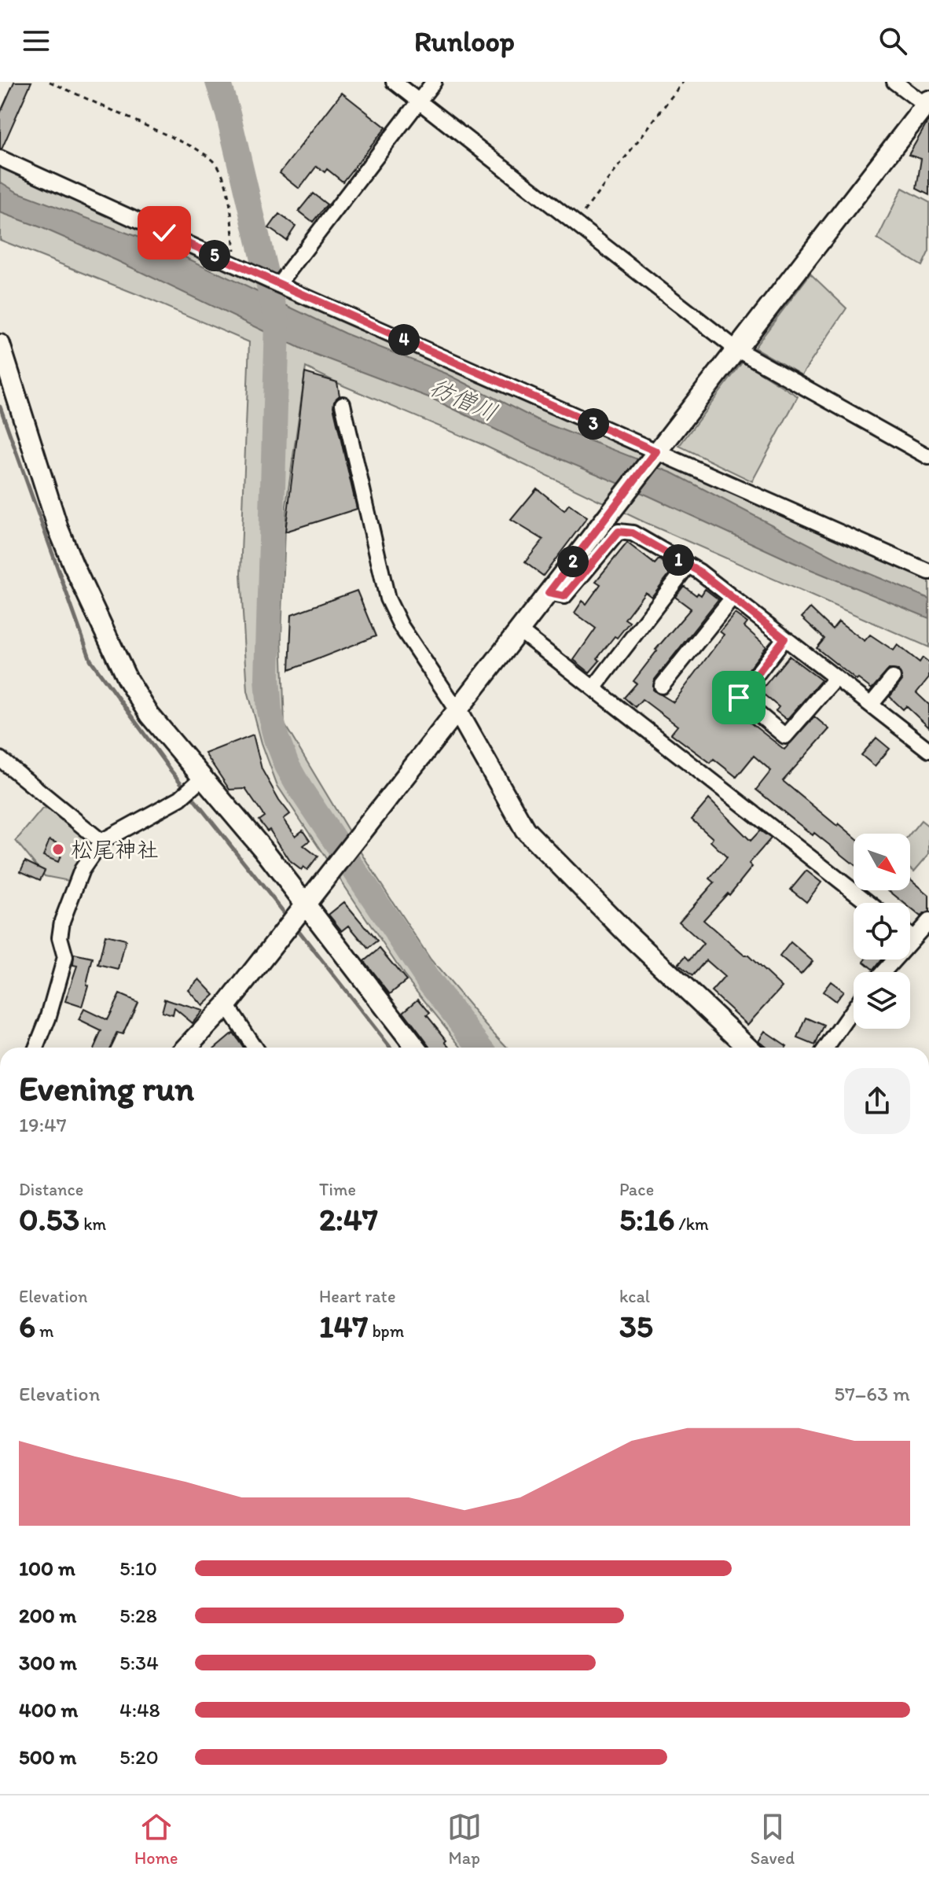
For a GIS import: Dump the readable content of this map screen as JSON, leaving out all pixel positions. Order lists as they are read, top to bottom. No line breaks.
{"water":["彷僧川"],"places":["松尾神社"],"north":"bottom right","page":{"header":"Runloop","pins":["5","4","3","1","2"],"heading":["Evening run","19:47"],"stats":[["Distance","0.53 km"],["Time","2:47"],["Pace","5:16 /km"],["Elevation","6 m"],["Heart rate","147 bpm"],["kcal","35"]],"chart":["Elevation","57–63 m"],"list":[{"name":"100 m","note":"5:10"},{"name":"200 m","note":"5:28"},{"name":"300 m","note":"5:34"},{"name":"400 m","note":"4:48"},{"name":"500 m","note":"5:20"}],"tabs":["Home","Map","Saved"]}}
